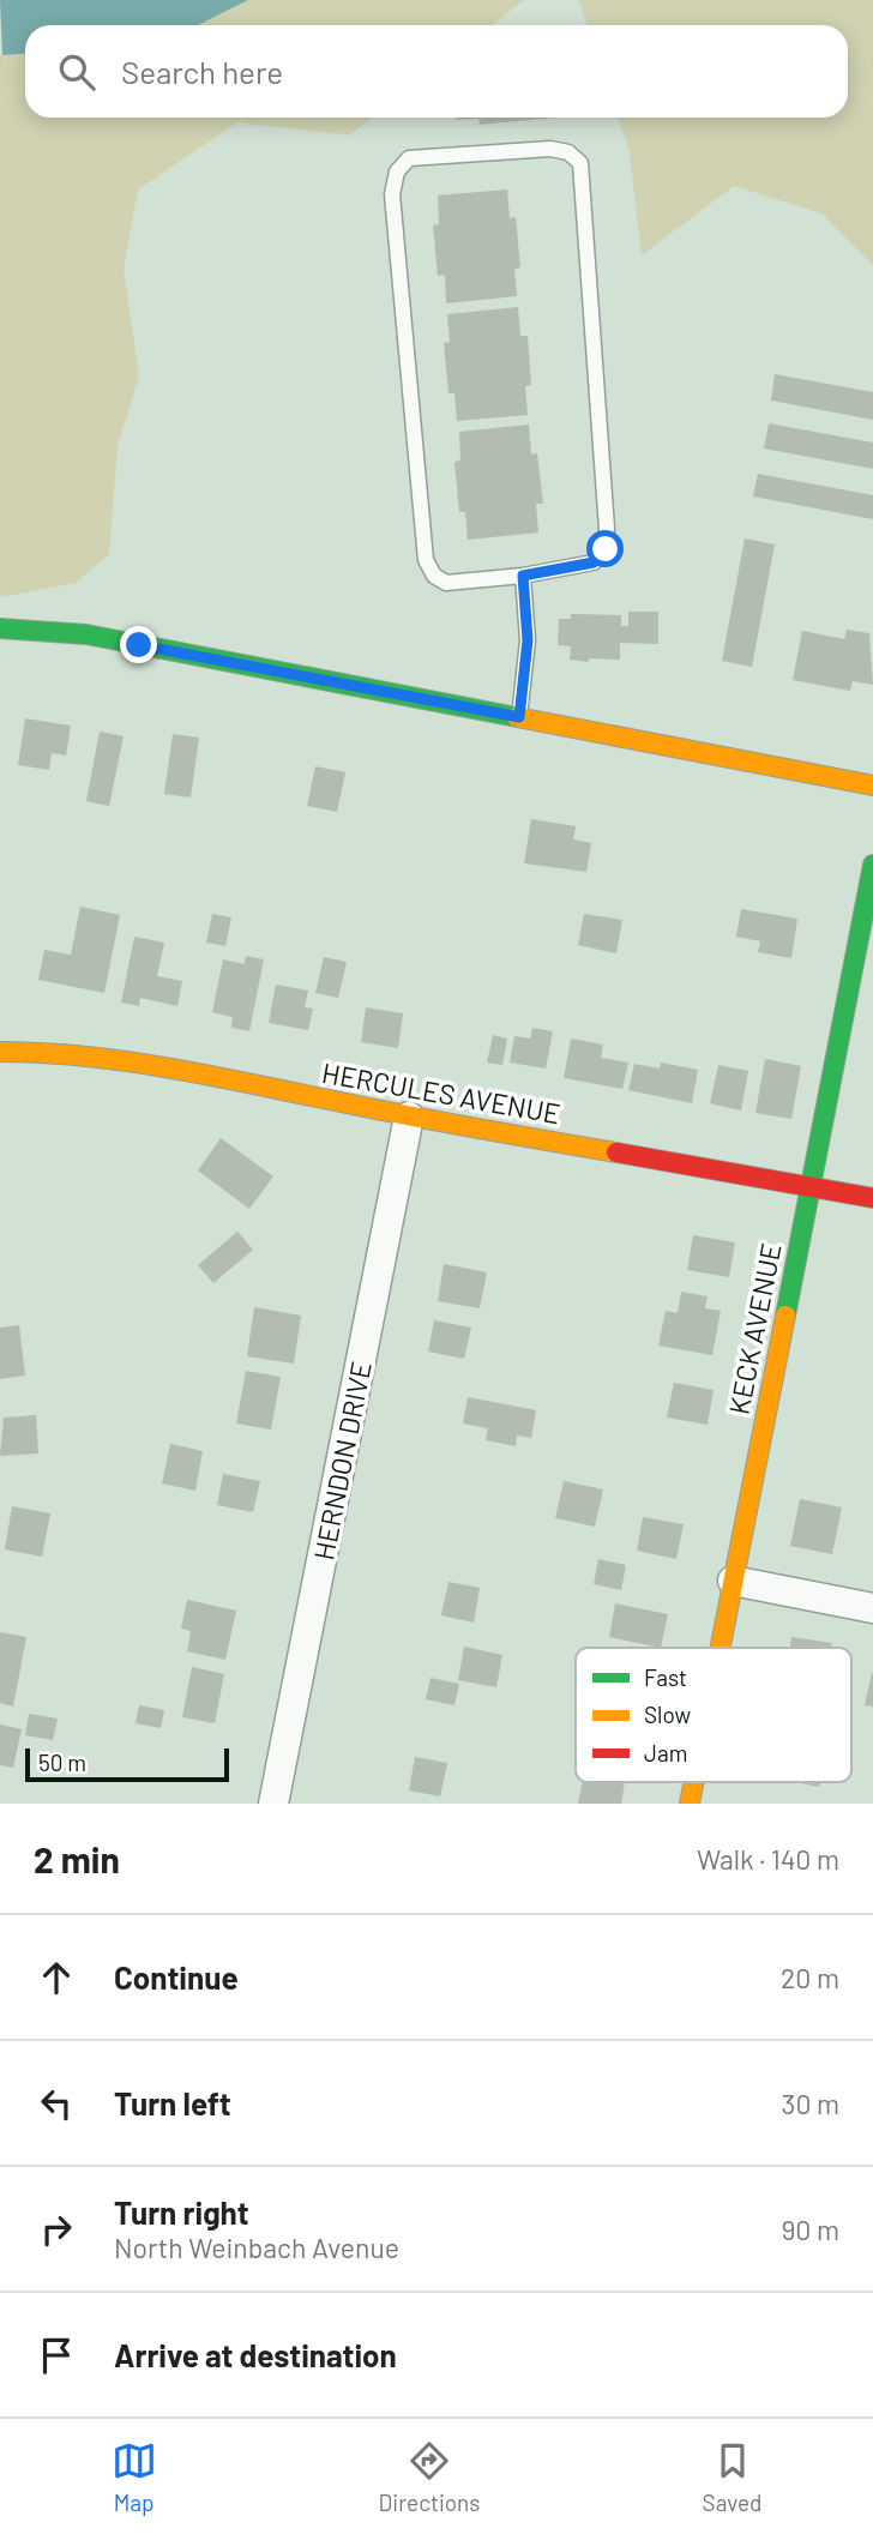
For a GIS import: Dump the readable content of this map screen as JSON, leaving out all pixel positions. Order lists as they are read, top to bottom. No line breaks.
{"streets":{"street":["HERCULES AVENUE","KECK AVENUE","HERNDON DRIVE"]},"crossings":[["HERCULES AVENUE","KECK AVENUE"],["HERCULES AVENUE","HERNDON DRIVE"]],"legend":["Fast","Slow","Jam"],"scale_bar":"50 m","page":{"search":"Search here","scale":"50 m","heading":["2 min","Walk · 140 m"],"list":[["Continue","20 m"],["Turn left","30 m"],["Turn right","North Weinbach Avenue","90 m"],"Arrive at destination"],"nav":["Map","Directions","Saved"]}}
